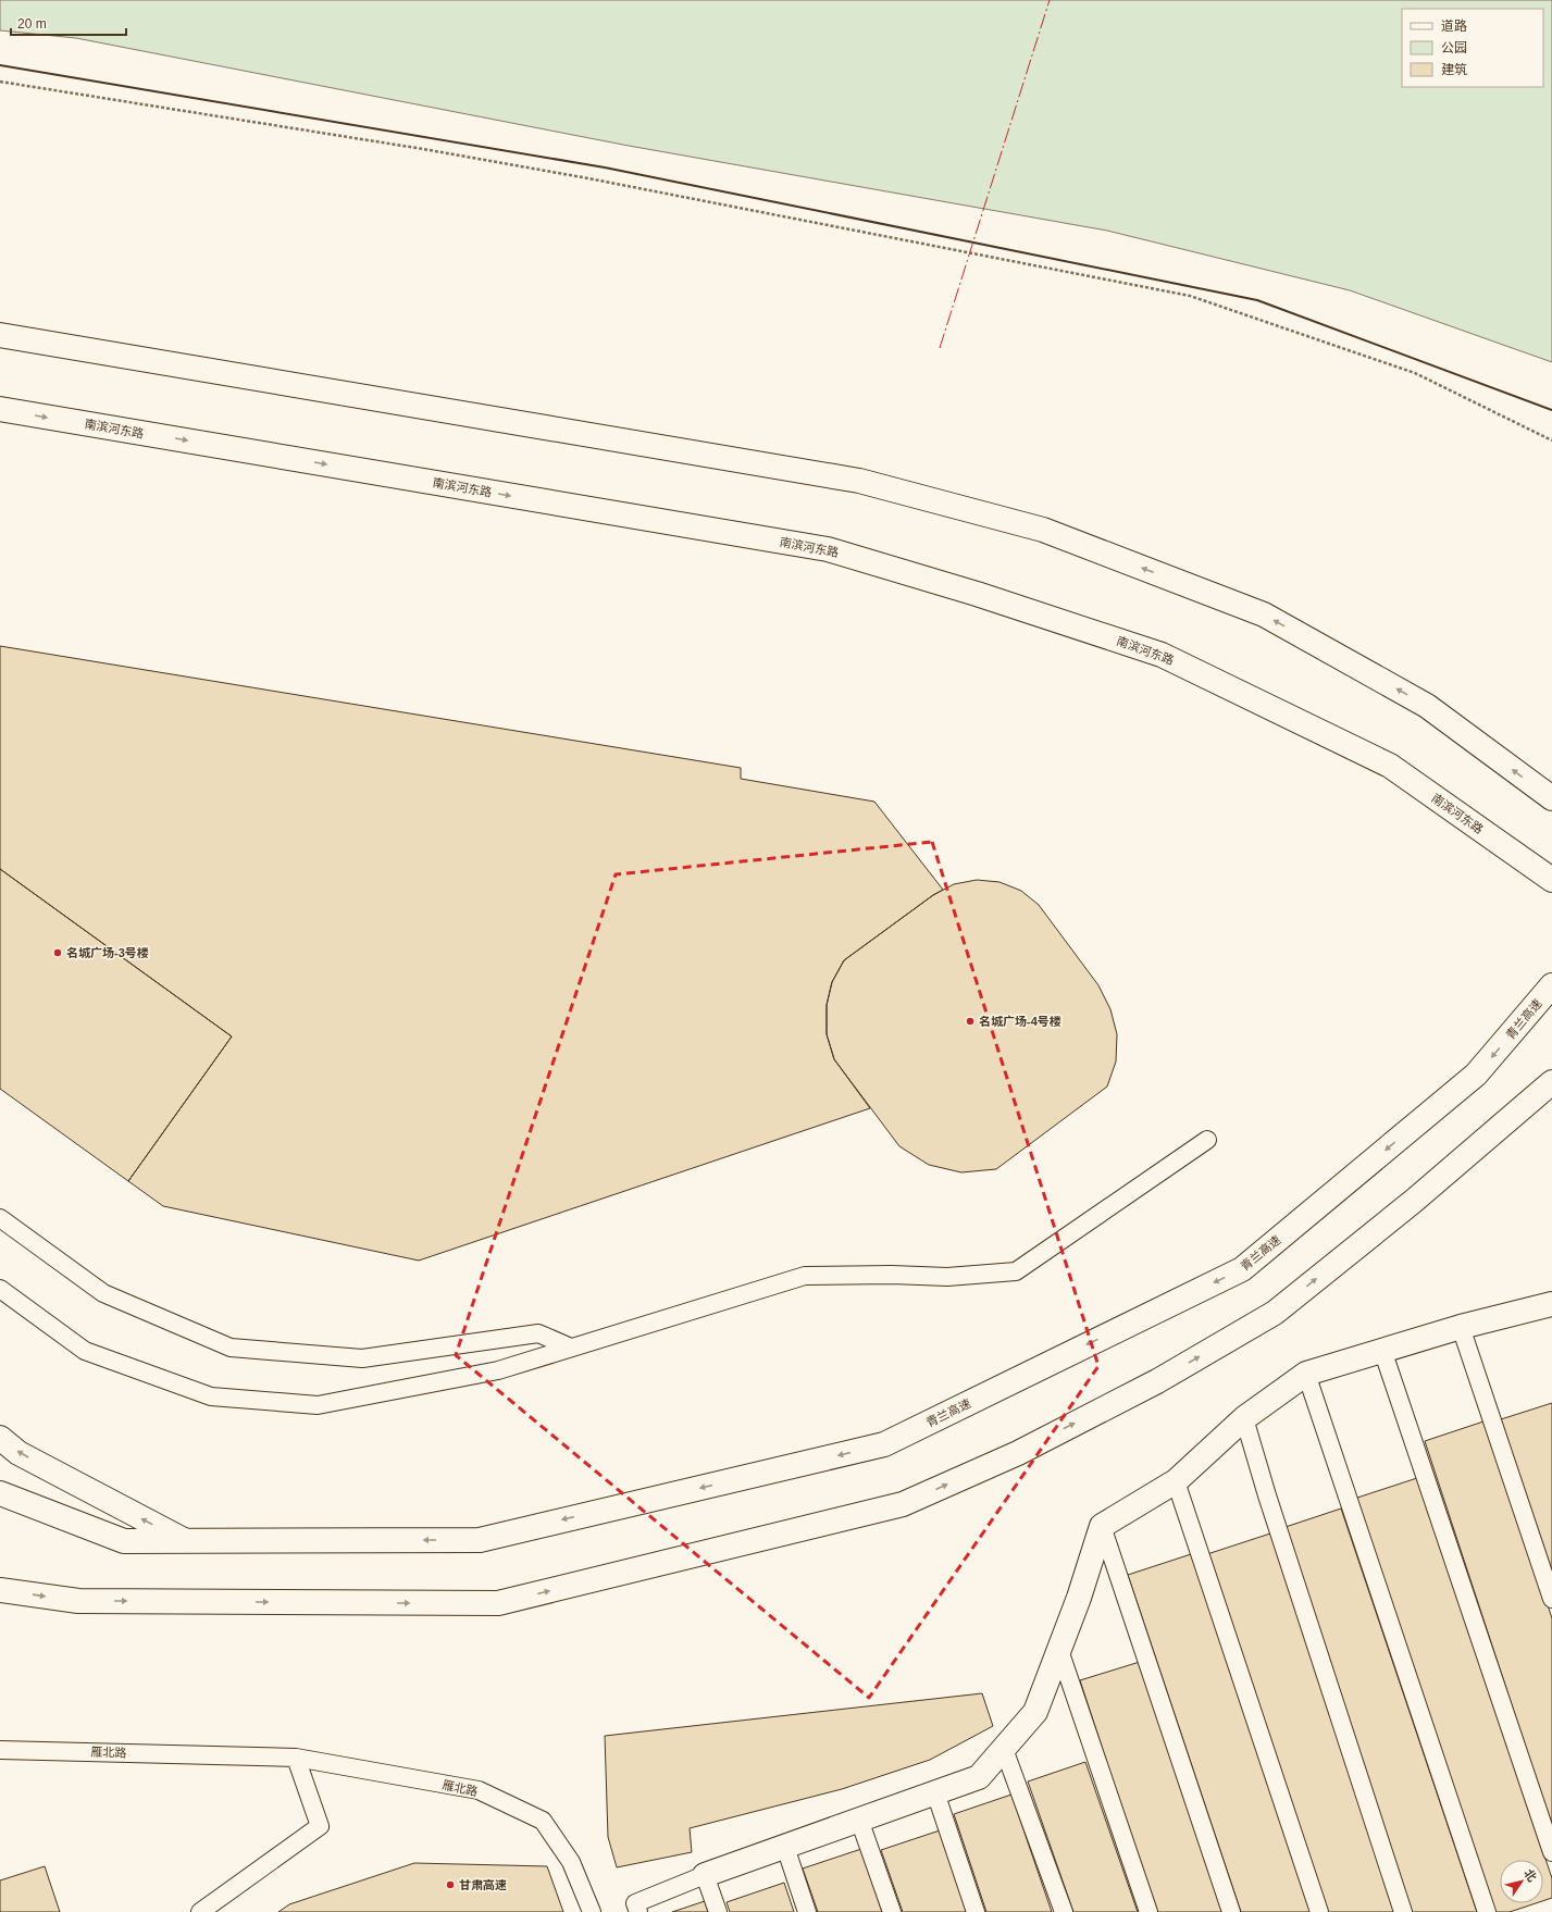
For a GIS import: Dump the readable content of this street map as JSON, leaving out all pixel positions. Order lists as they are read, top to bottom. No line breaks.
{"streets":{"main road":["南滨河东路","青兰高速"],"lane":["雁北路"]},"places":["名城广场-3号楼","名城广场-4号楼","甘肃高速"],"legend":["道路","公园","建筑"],"scale_bar":"20 m","north":"top right"}
